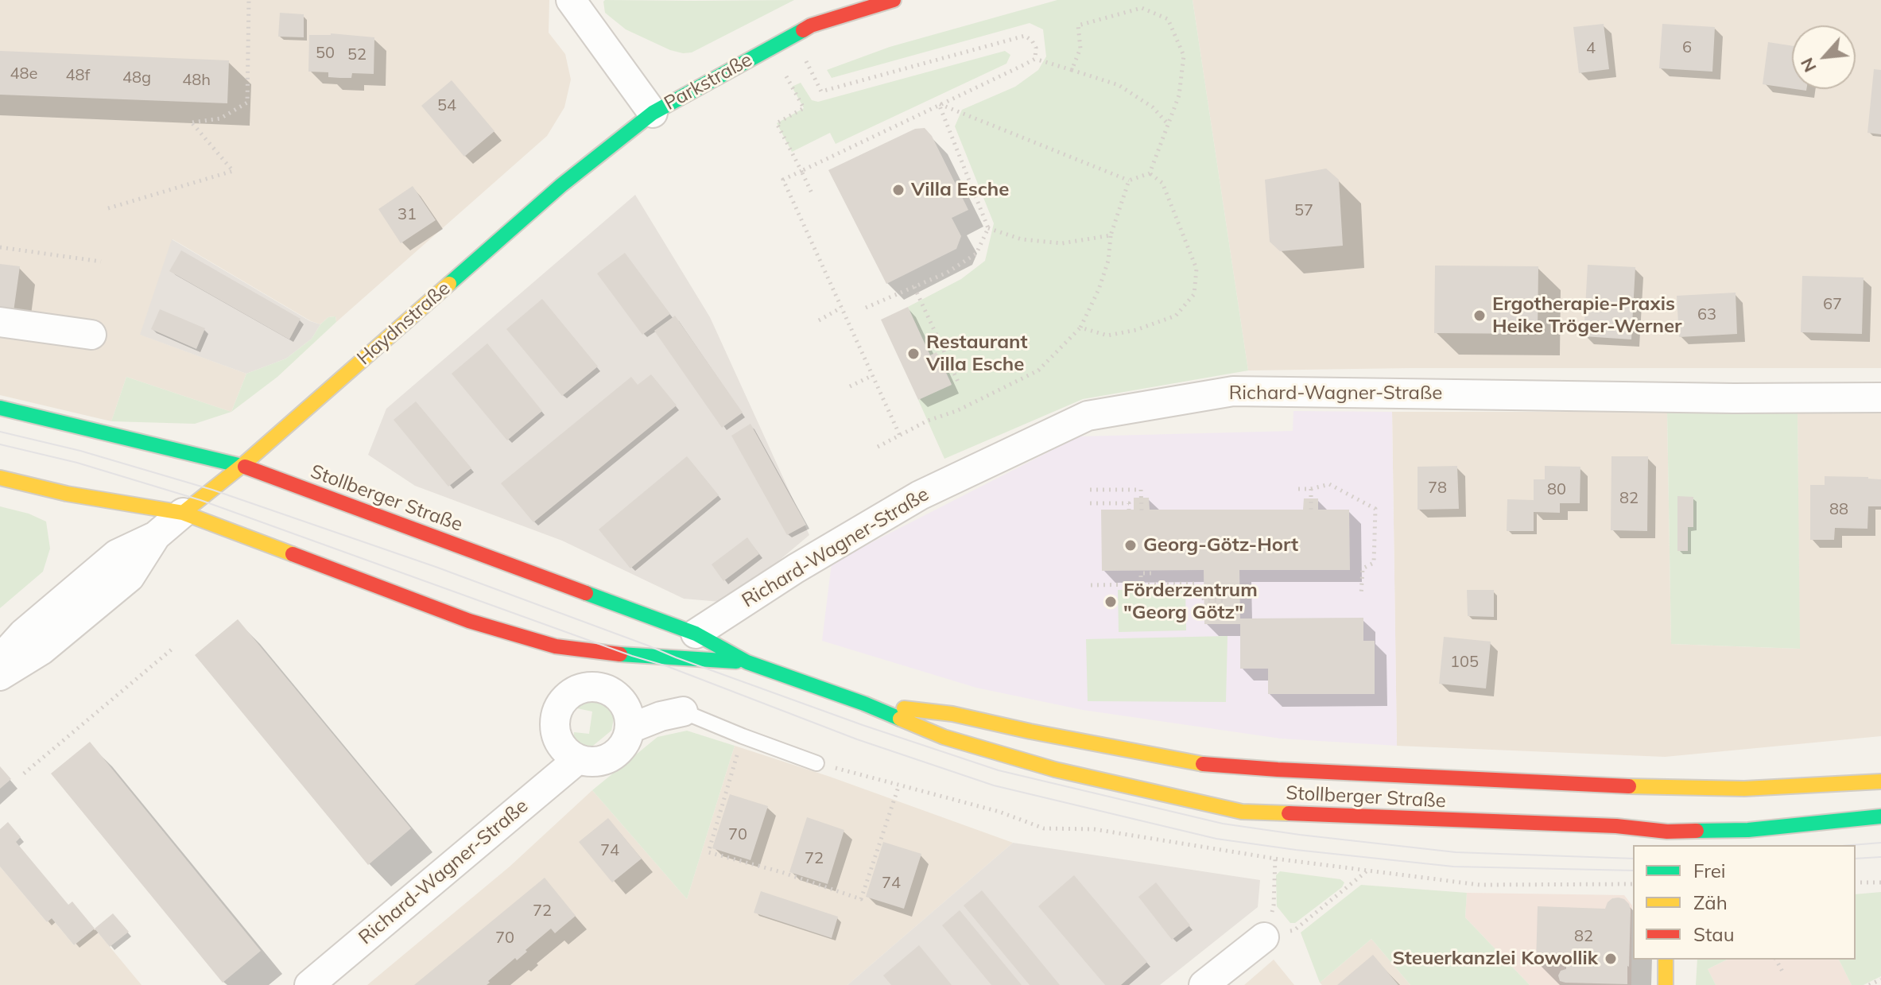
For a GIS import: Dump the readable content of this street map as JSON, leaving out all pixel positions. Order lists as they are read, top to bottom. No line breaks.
{"streets":{"main road":["Parkstraße","Haydnstraße","Stollberger Straße"],"street":["Richard-Wagner-Straße"]},"crossings":[["Parkstraße","Haydnstraße"],["Haydnstraße","Stollberger Straße"],["Richard-Wagner-Straße","Stollberger Straße"]],"places":["Villa Esche","Ergotherapie-Praxis Heike Tröger-Werner","Restaurant Villa Esche","Georg-Götz-Hort","Förderzentrum \"Georg Götz\"","Steuerkanzlei Kowollik"],"house_numbers":["6","4","50","52","48e","48f","48g","48h","54","57","31","67","63","78","80","82","88","105","70","74","72","74","72","82","70"],"legend":["Frei","Zäh","Stau"],"north":"bottom left"}
